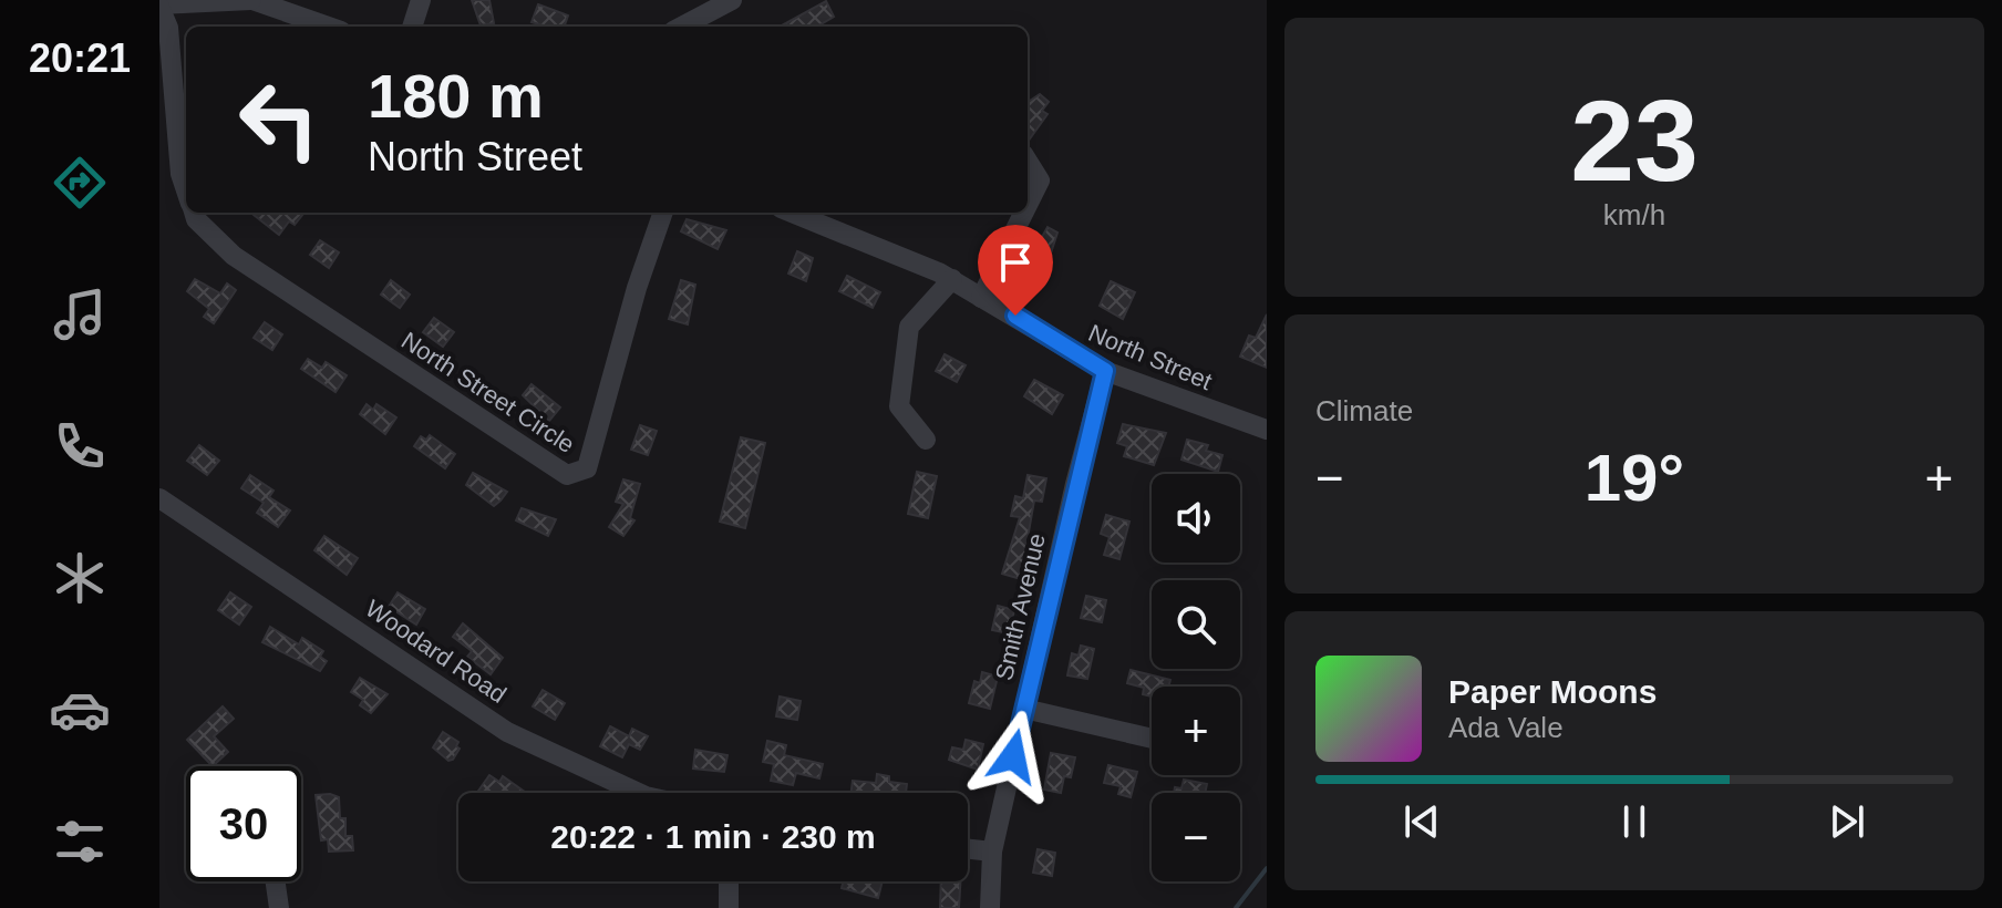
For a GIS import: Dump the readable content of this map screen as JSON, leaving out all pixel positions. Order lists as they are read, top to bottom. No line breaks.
{"streets":{"street":["North Street","North Street Circle","Smith Avenue","Woodard Road"]},"crossings":[["North Street","Smith Avenue"]],"page":{"tabs":"20:21","tile":[["23","km/h"],"Climate"],"turn":["180 m","North Street"],"heat":["−","19°","+"],"map_buttons":["+","−"],"song":["Paper Moons","Ada Vale"],"limit":"30","trip":"20:22 · 1 min · 230 m"}}
